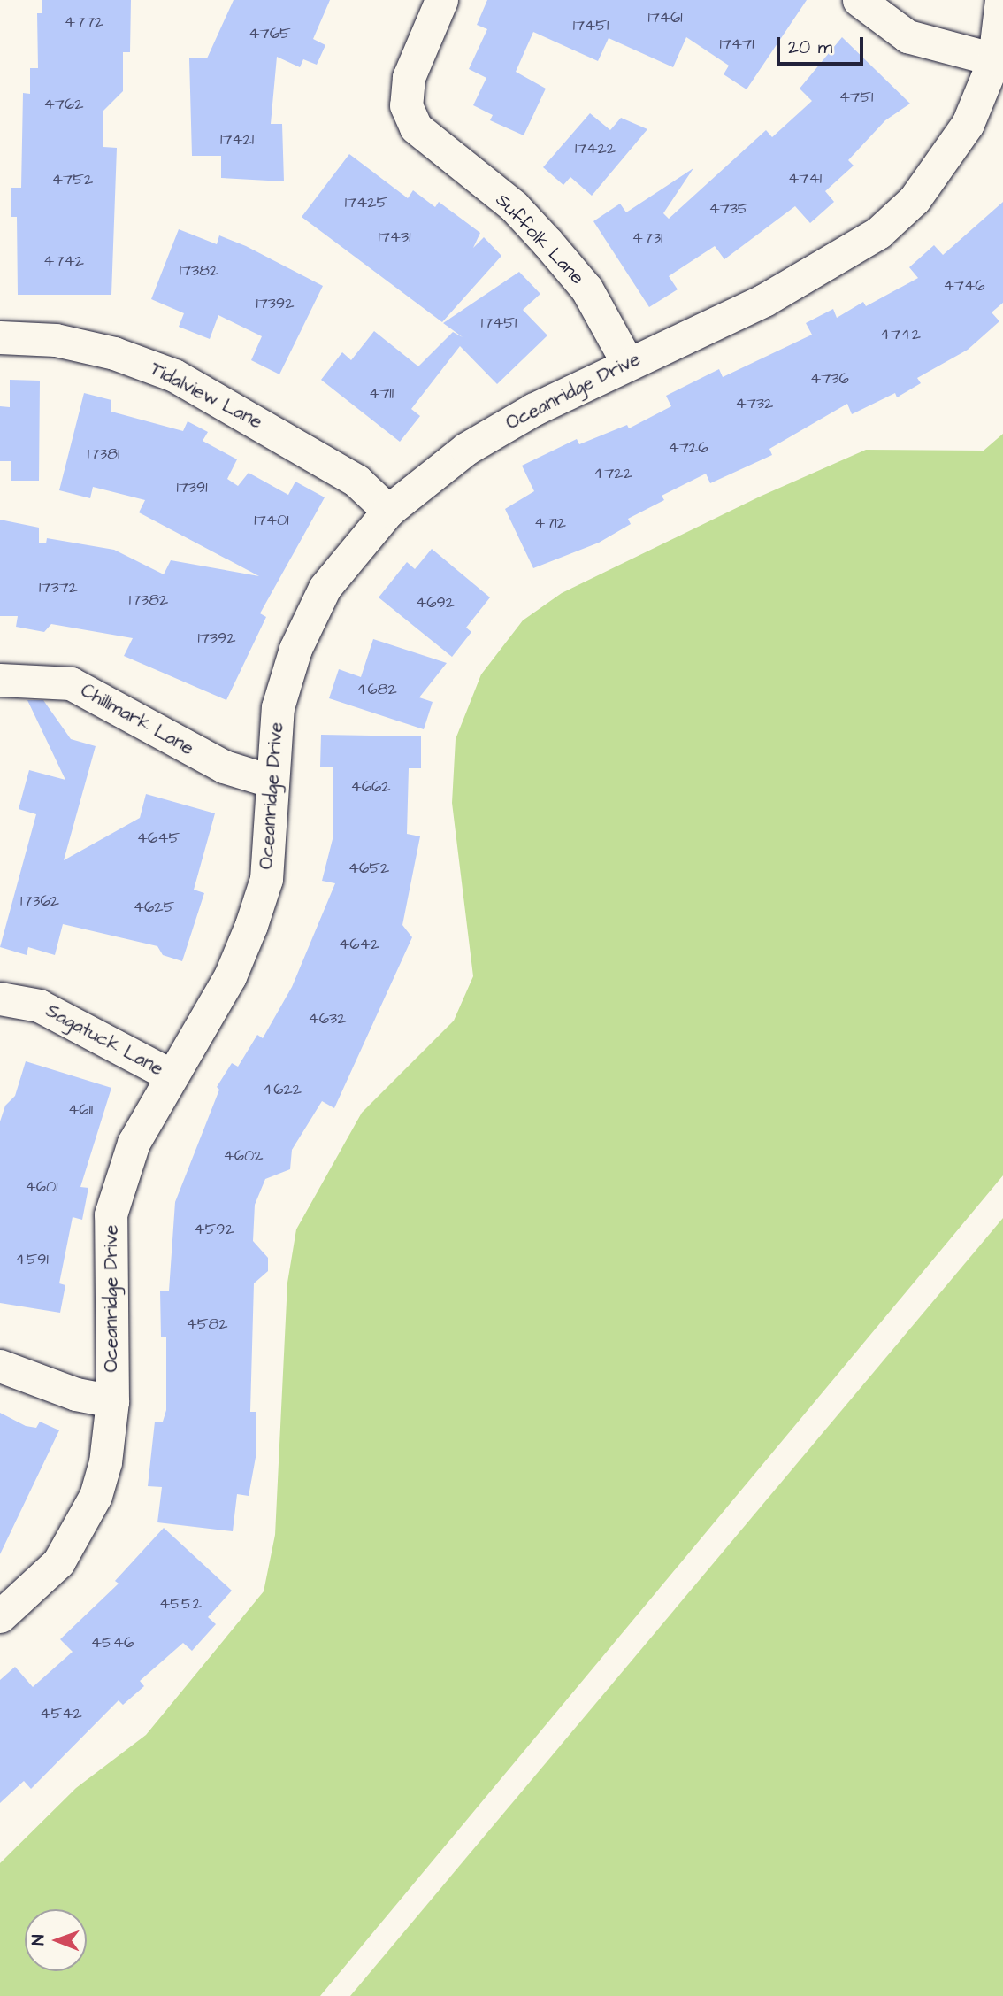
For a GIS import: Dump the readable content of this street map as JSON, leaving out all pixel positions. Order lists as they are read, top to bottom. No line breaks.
{"streets":{"street":["Suffolk Lane","Oceanridge Drive","Tidalview Lane","Chillmark Lane","Sagatuck Lane"]},"crossings":[["Suffolk Lane","Oceanridge Drive"],["Oceanridge Drive","Tidalview Lane"],["Oceanridge Drive","Chillmark Lane"],["Oceanridge Drive","Sagatuck Lane"]],"house_numbers":["17461","4772","17451","4765","17471","4751","4762","17421","17422","4741","4752","17425","4735","17431","4731","4742","17382","4746","17392","17451","4742","4736","4711","4732","4726","17381","4722","17391","17401","4712","17372","17382","4692","17392","4682","4662","4645","4652","17362","4625","4642","4632","4622","4611","4602","4601","4592","4591","4582","4552","4546","4542"],"scale_bar":"20 m","north":"left"}
